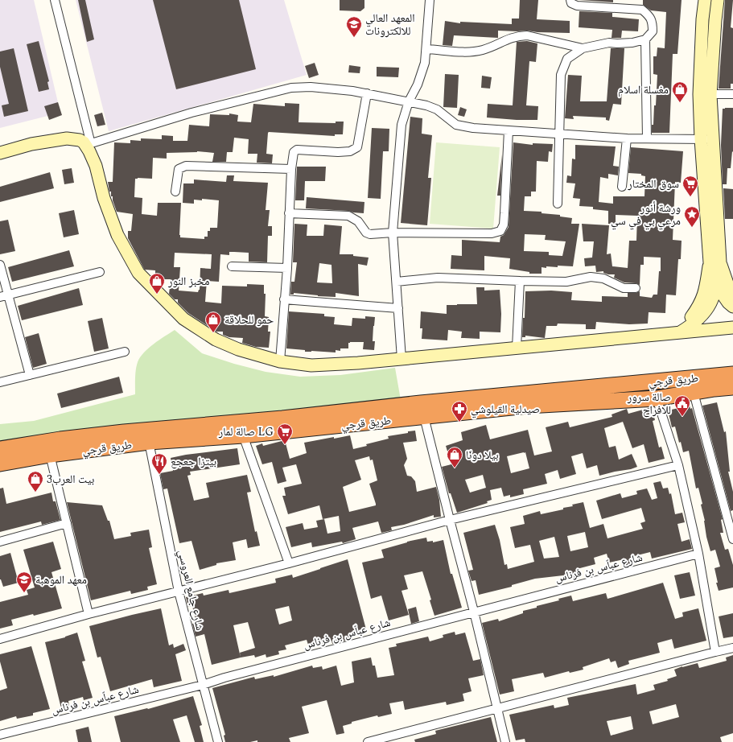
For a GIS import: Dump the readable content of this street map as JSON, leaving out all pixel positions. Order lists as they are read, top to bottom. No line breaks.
{"streets":{"highway":["طريق قرجي"],"street":["شارع عباّس بن فرناس","شارع جامع العروسي"]},"crossings":[["طريق قرجي","شارع جامع العروسي"],["شارع عباّس بن فرناس","شارع جامع العروسي"]],"places":{"school or university":["المعهد العالي للالكترونات","معهد الموهبة"],"shop":["مغسلة اسلام","مخبز النور","حمو للحلاقة","بيلا دونّا","بيت العرب3"],"supermarket":["سوق المختار","صالة لمار LG"],"place":["ورشة أنور مرعي بي في سي"],"public building":["صالة سرور للافراح"],"pharmacy":["صيدلية القيلوشي"],"restaurant":["بيتزا جعجع"]}}
